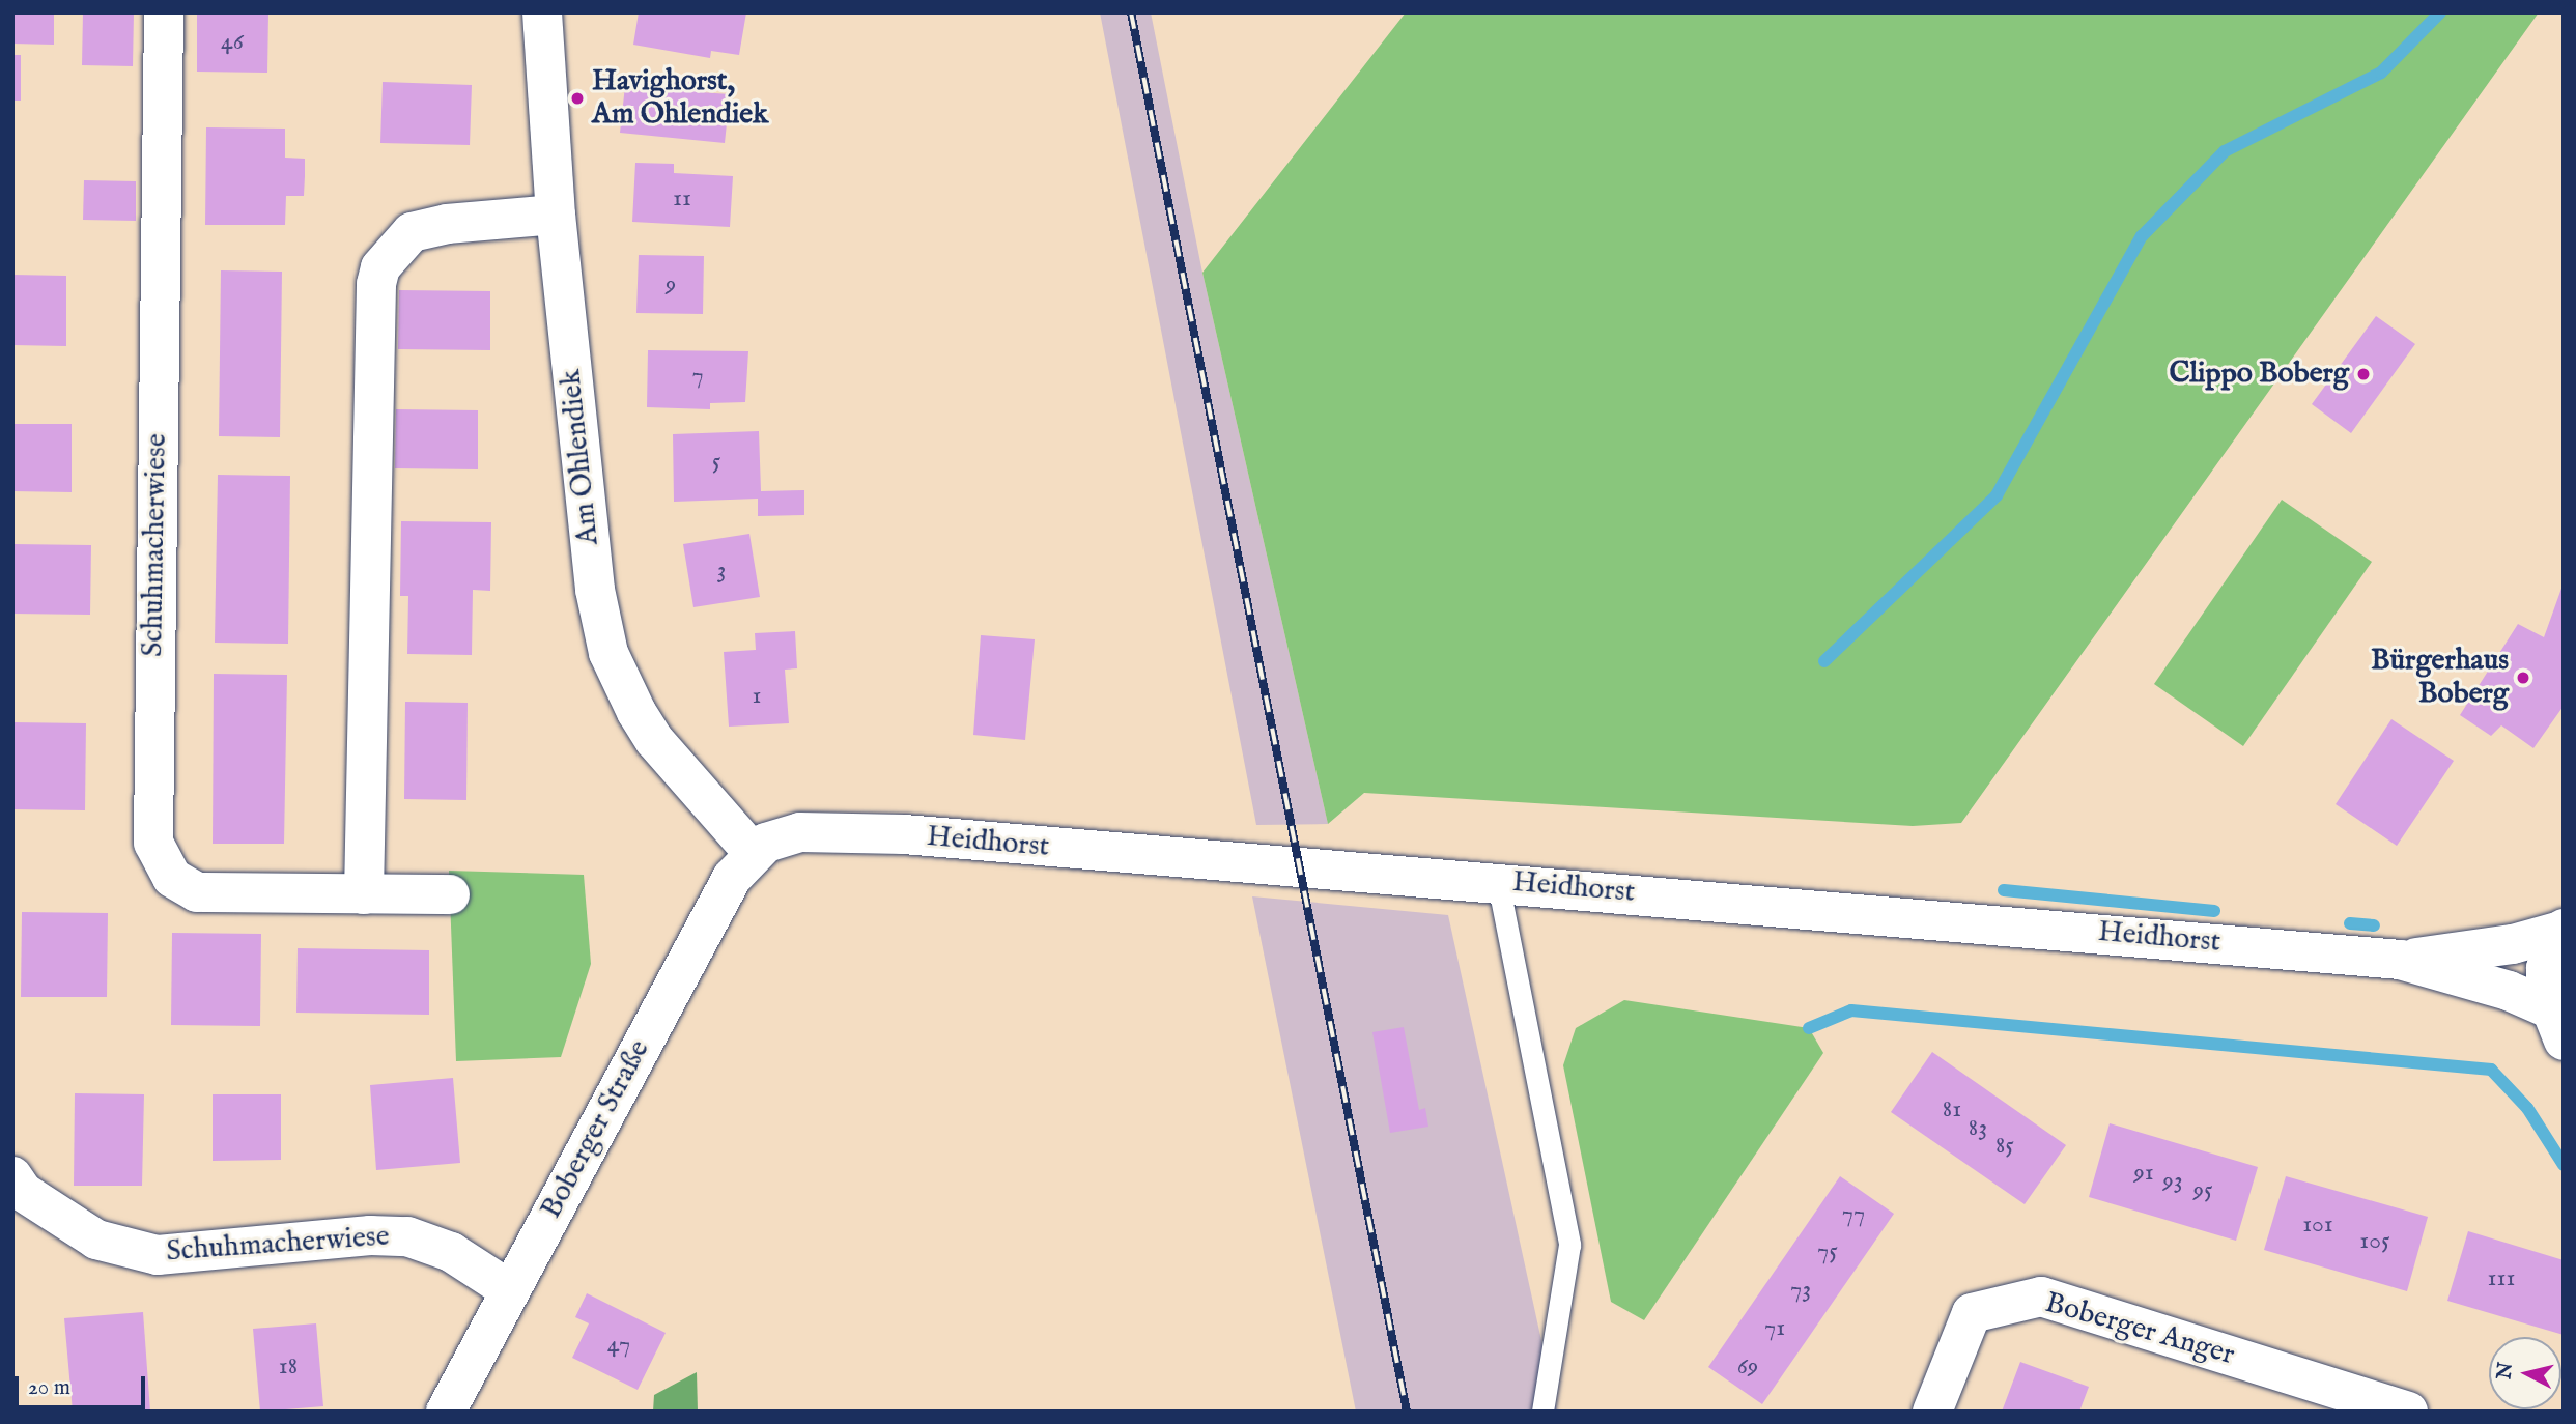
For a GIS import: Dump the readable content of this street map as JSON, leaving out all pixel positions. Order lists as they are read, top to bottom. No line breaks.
{"streets":{"street":["Am Ohlendiek","Schuhmacherwiese","Heidhorst","Boberger Straße","Boberger Anger"]},"crossings":[["Am Ohlendiek","Heidhorst"],["Am Ohlendiek","Boberger Straße"],["Schuhmacherwiese","Boberger Straße"],["Heidhorst","Boberger Straße"]],"places":["Havighorst, Am Ohlendiek","Clippo Boberg","Bürgerhaus Boberg"],"house_numbers":["46","11","9","7","5","3","1","81","83","85","91","93","95","77","101","105","75","111","73","71","47","18","69"],"scale_bar":"20 m","north":"left"}
